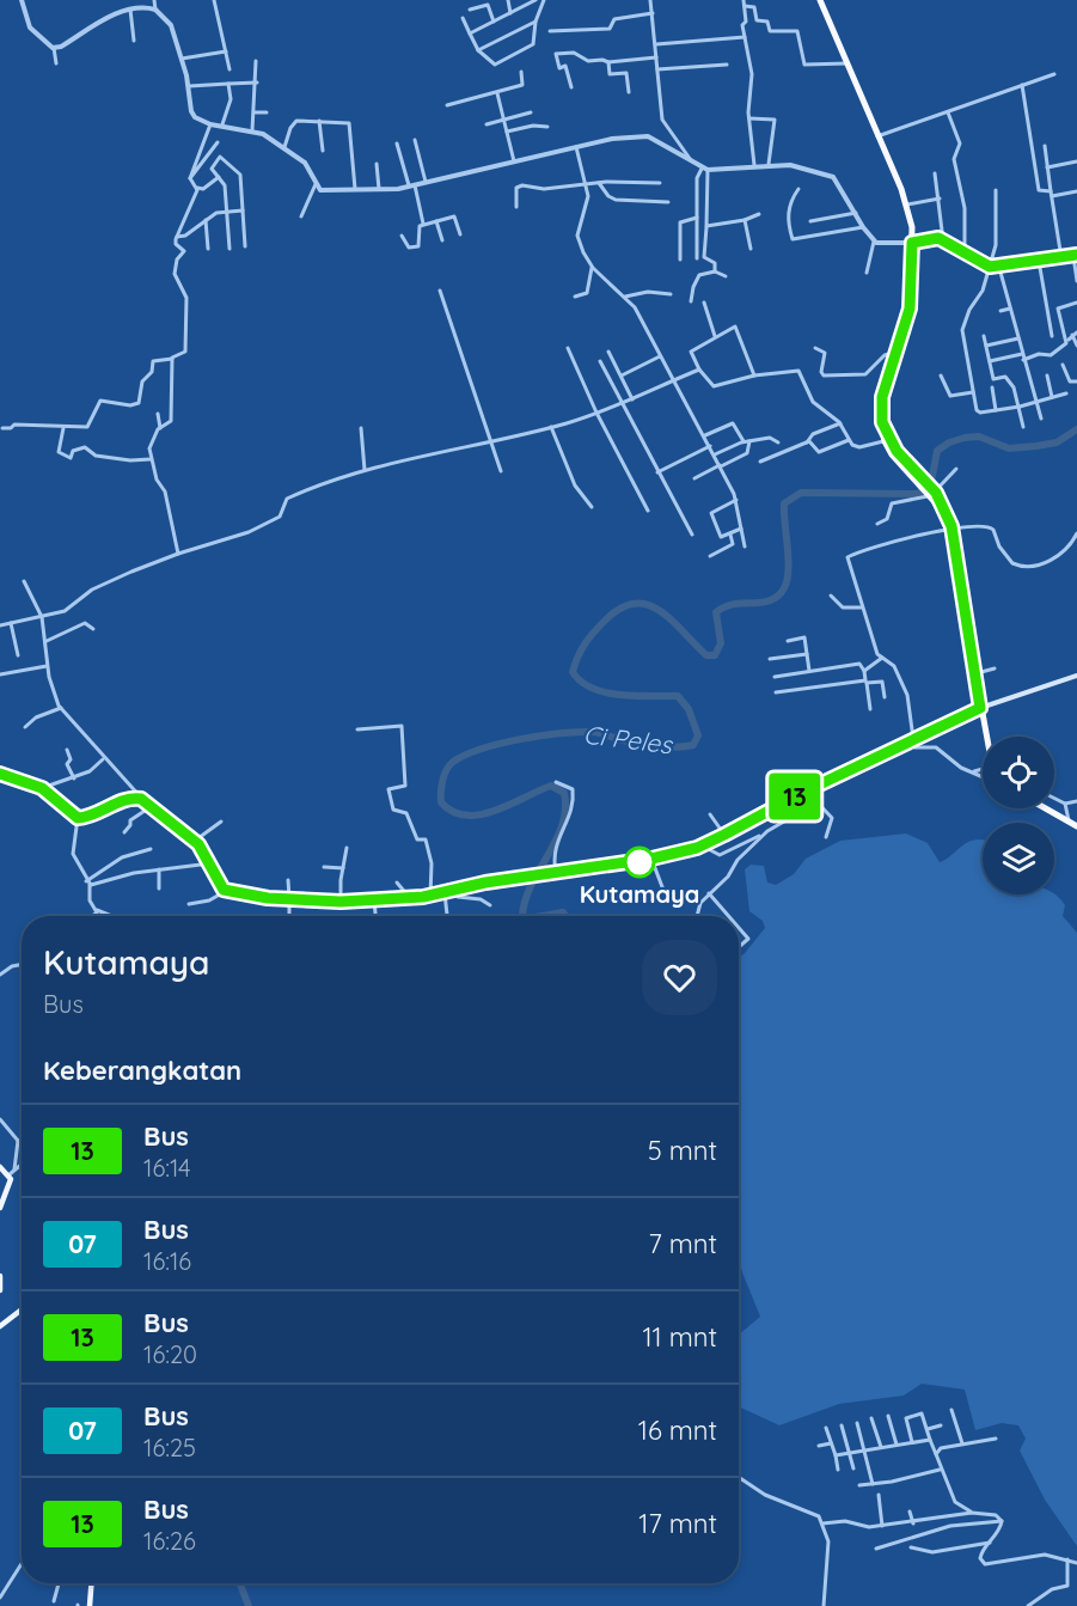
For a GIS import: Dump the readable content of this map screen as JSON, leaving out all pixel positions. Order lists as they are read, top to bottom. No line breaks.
{"water":["Ci Peles"],"places":["Kutamaya"],"lines":["bus line 13"],"page":{"on_map":"13","heading":[["Kutamaya","Bus"],"Keberangkatan"],"list":[{"mark":"13","name":"Bus","note":"16:14","value":"5 mnt"},{"mark":"07","name":"Bus","note":"16:16","value":"7 mnt"},{"mark":"13","name":"Bus","note":"16:20","value":"11 mnt"},{"mark":"07","name":"Bus","note":"16:25","value":"16 mnt"},{"mark":"13","name":"Bus","note":"16:26","value":"17 mnt"}]}}
